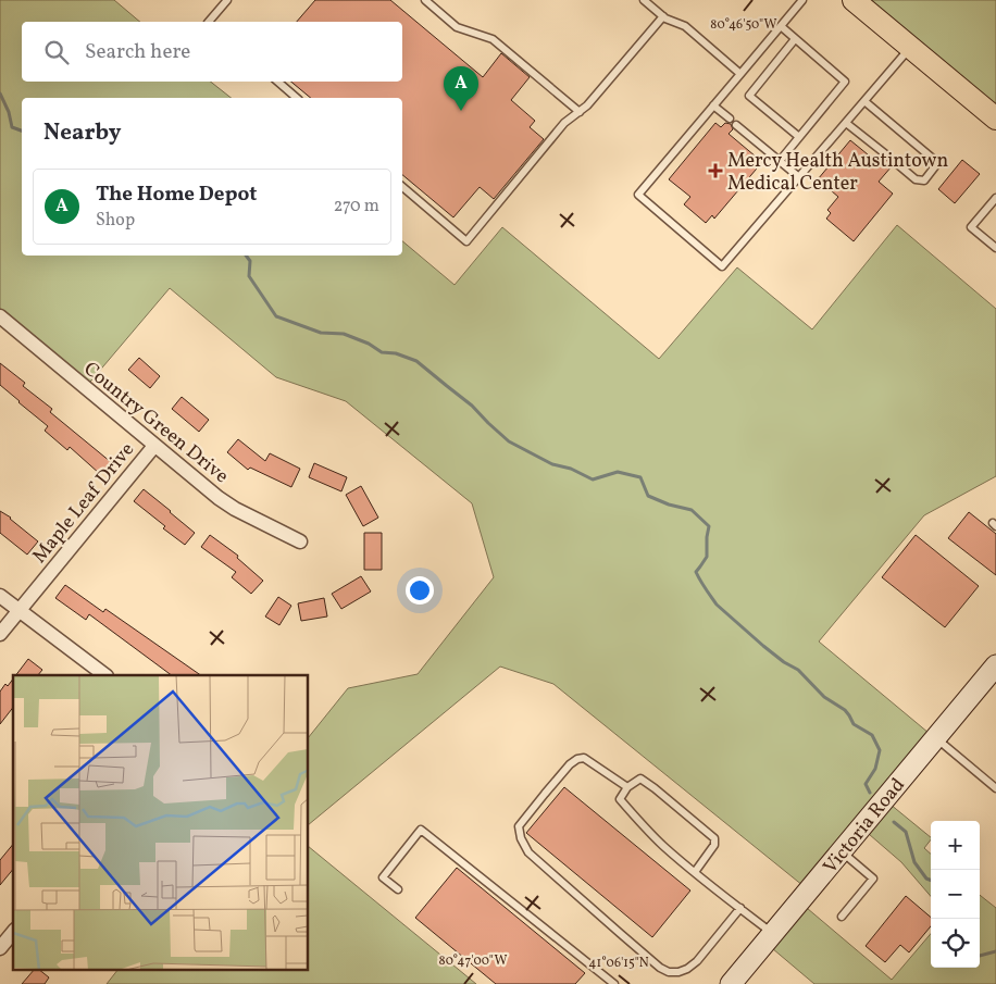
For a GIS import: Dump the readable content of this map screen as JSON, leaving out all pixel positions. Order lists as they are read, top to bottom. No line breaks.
{"streets":{"street":["Country Green Drive","Maple Leaf Drive","Victoria Road"]},"crossings":[["Country Green Drive","Maple Leaf Drive"]],"places":{"health":["Mercy Health Austintown Medical Center"]},"page":{"search":"Search here","pins":"A","heading":"Nearby","list":[{"mark":"A","name":"The Home Depot","note":"Shop","value":"270 m"}],"map_buttons":["+","−"]},"coordinates":["80°46'50\"W","80°47'00\"W","41°06'15\"N"]}
